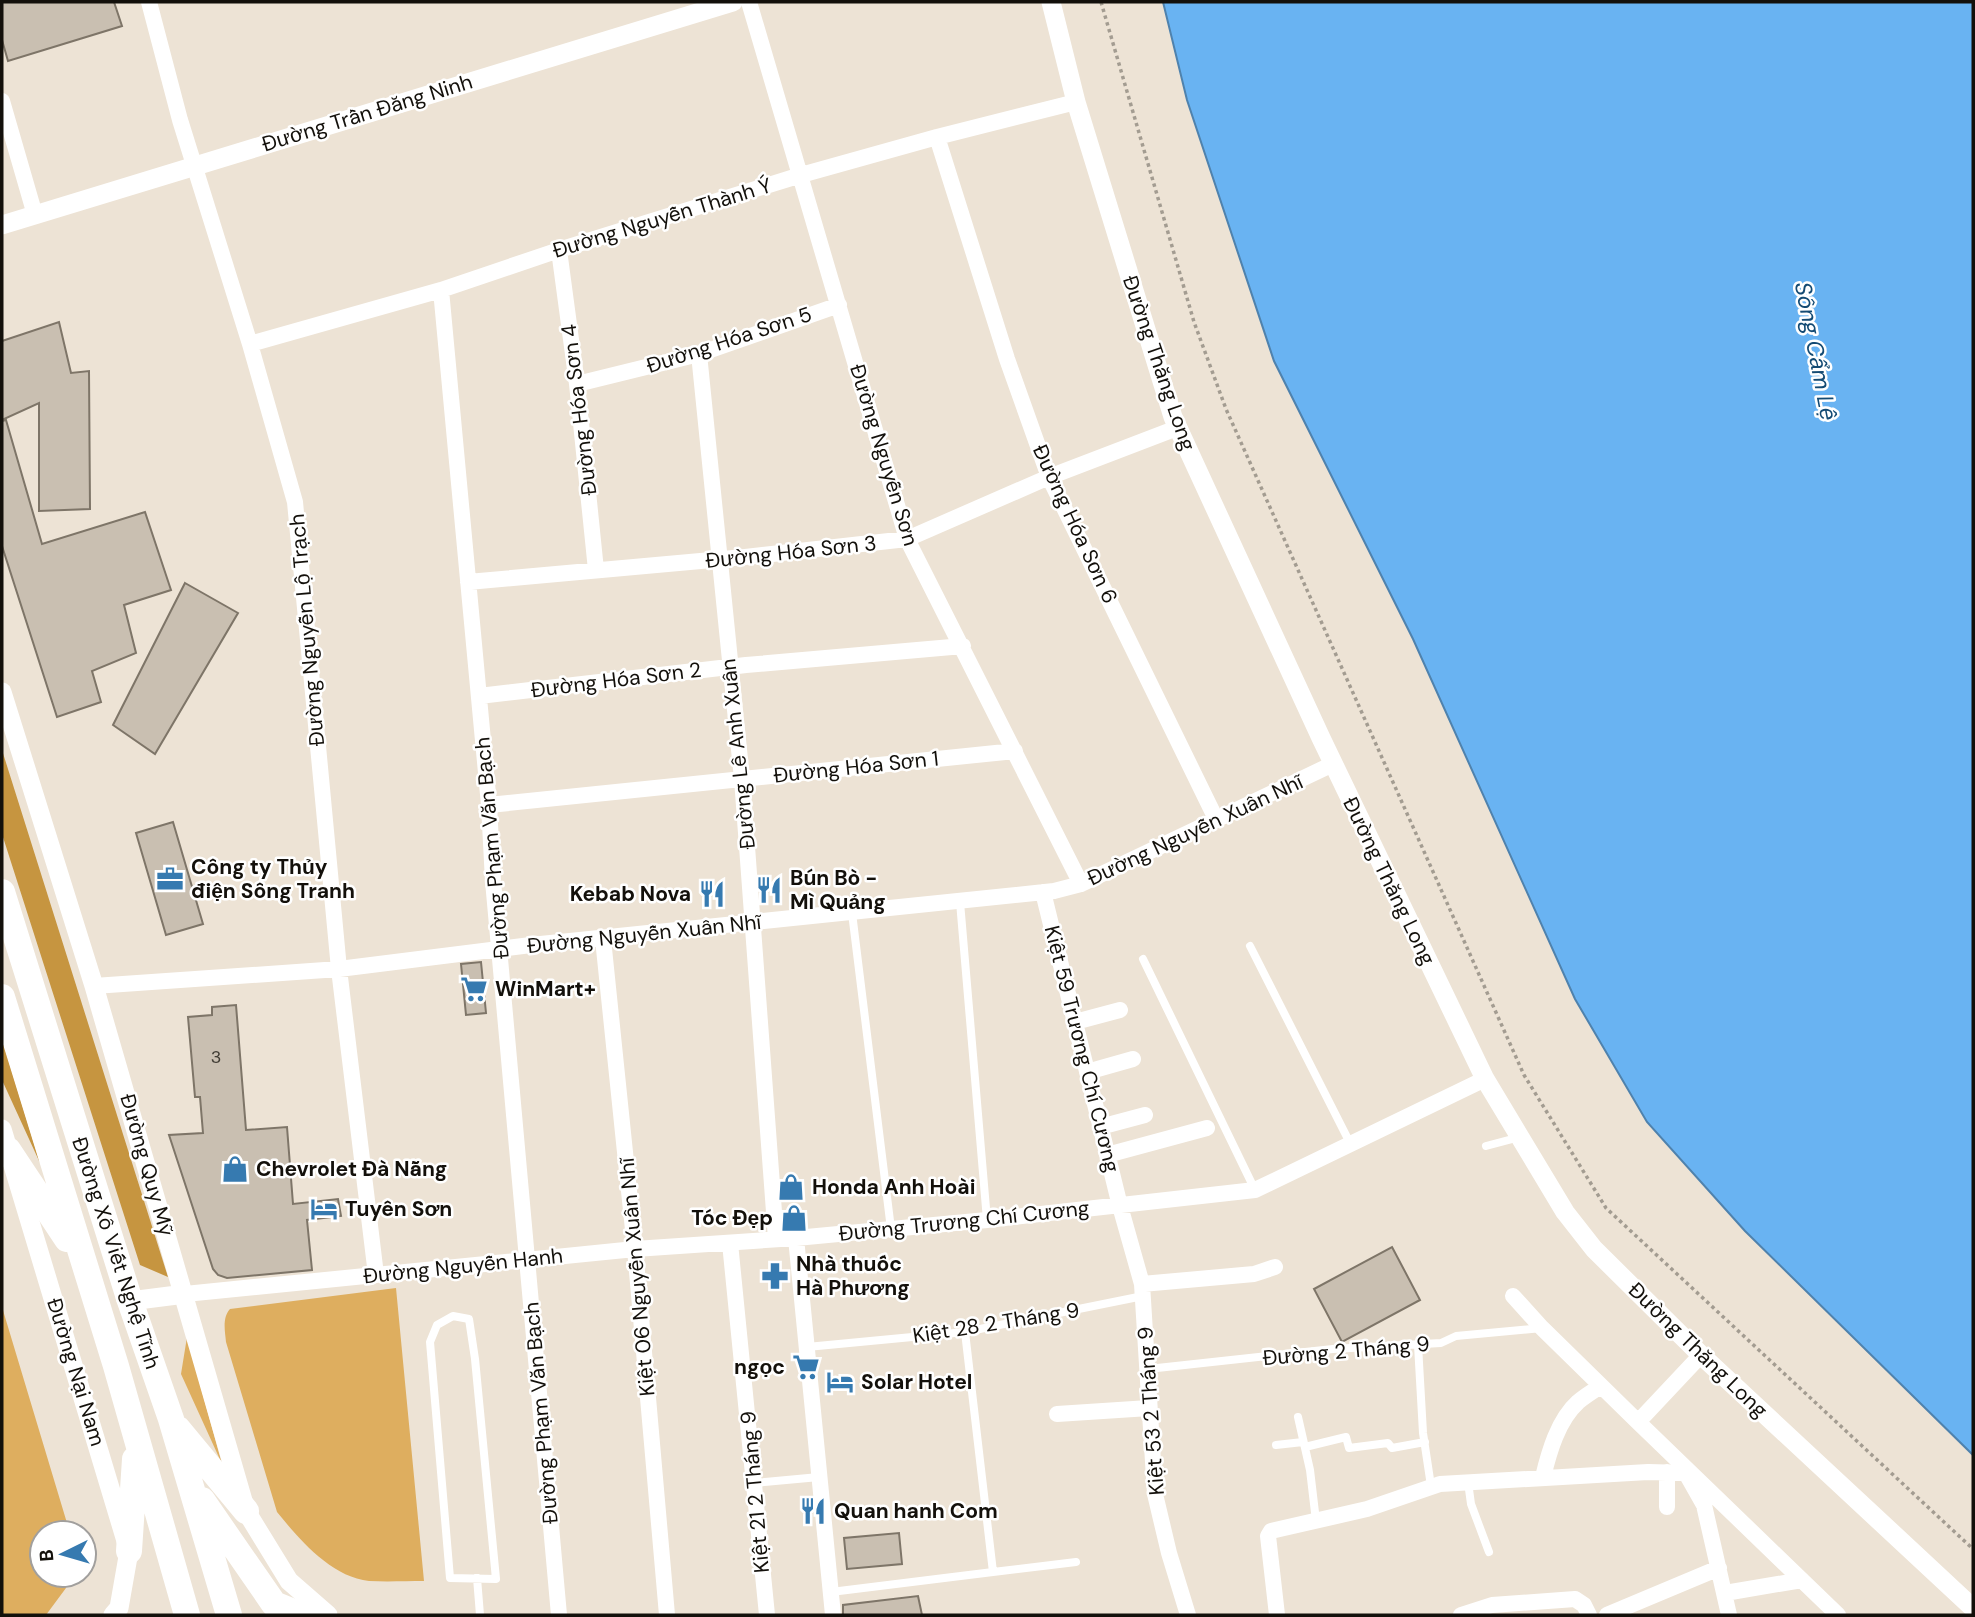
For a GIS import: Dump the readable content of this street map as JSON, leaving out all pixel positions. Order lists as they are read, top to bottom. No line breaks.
{"streets":{"highway":["Đường Xô Viết Nghệ Tĩnh"],"street":["Đường Trần Đăng Ninh","Đường Nguyễn Thành Ý","Đường Hóa Sơn 5","Đường Thăng Long","Đường Hóa Sơn 4","Đường Nguyễn Sơn","Đường Hóa Sơn 6","Đường Hóa Sơn 3","Đường Nguyễn Lộ Trạch","Đường Hóa Sơn 2","Đường Lê Anh Xuân","Đường Hóa Sơn 1","Đường Nguyễn Xuân Nhĩ","Đường Phạm Văn Bạch","Kiệt 59 Trương Chí Cương","Đường Quy Mỹ","Đường Trương Chí Cương","Đường Nguyễn Hanh","Kiệt 06 Nguyễn Xuân Nhĩ","Đường Nại Nam","Kiệt 53 2 Tháng 9","Kiệt 21 2 Tháng 9"],"lane":["Kiệt 28 2 Tháng 9","Đường 2 Tháng 9"]},"crossings":[["Đường Trần Đăng Ninh","Đường Nguyễn Lộ Trạch"],["Đường Nguyễn Thành Ý","Đường Thăng Long"],["Đường Nguyễn Thành Ý","Đường Hóa Sơn 4"],["Đường Nguyễn Thành Ý","Đường Nguyễn Sơn"],["Đường Nguyễn Thành Ý","Đường Hóa Sơn 6"],["Đường Nguyễn Thành Ý","Đường Nguyễn Lộ Trạch"],["Đường Nguyễn Thành Ý","Đường Phạm Văn Bạch"],["Đường Hóa Sơn 5","Đường Hóa Sơn 4"],["Đường Hóa Sơn 5","Đường Nguyễn Sơn"],["Đường Hóa Sơn 5","Đường Lê Anh Xuân"],["Đường Thăng Long","Đường Hóa Sơn 3"],["Đường Thăng Long","Đường Nguyễn Xuân Nhĩ"],["Đường Thăng Long","Đường Trương Chí Cương"],["Đường Hóa Sơn 4","Đường Hóa Sơn 3"],["Đường Nguyễn Sơn","Đường Hóa Sơn 3"],["Đường Nguyễn Sơn","Đường Hóa Sơn 2"],["Đường Nguyễn Sơn","Đường Hóa Sơn 1"],["Đường Nguyễn Sơn","Đường Nguyễn Xuân Nhĩ"],["Đường Hóa Sơn 6","Đường Hóa Sơn 3"],["Đường Hóa Sơn 6","Đường Nguyễn Xuân Nhĩ"],["Đường Hóa Sơn 3","Đường Lê Anh Xuân"],["Đường Hóa Sơn 3","Đường Phạm Văn Bạch"],["Đường Nguyễn Lộ Trạch","Đường Nguyễn Xuân Nhĩ"],["Đường Nguyễn Lộ Trạch","Đường Nguyễn Hanh"],["Đường Hóa Sơn 2","Đường Lê Anh Xuân"],["Đường Hóa Sơn 2","Đường Phạm Văn Bạch"],["Đường Lê Anh Xuân","Đường Hóa Sơn 1"],["Đường Lê Anh Xuân","Đường Nguyễn Xuân Nhĩ"],["Đường Lê Anh Xuân","Đường Nguyễn Hanh"],["Đường Hóa Sơn 1","Đường Phạm Văn Bạch"],["Đường Nguyễn Xuân Nhĩ","Đường Phạm Văn Bạch"],["Đường Nguyễn Xuân Nhĩ","Kiệt 59 Trương Chí Cương"],["Đường Nguyễn Xuân Nhĩ","Đường Quy Mỹ"],["Đường Nguyễn Xuân Nhĩ","Kiệt 06 Nguyễn Xuân Nhĩ"],["Đường Phạm Văn Bạch","Đường Nguyễn Hanh"],["Kiệt 59 Trương Chí Cương","Đường Trương Chí Cương"],["Kiệt 59 Trương Chí Cương","Kiệt 53 2 Tháng 9"],["Đường Quy Mỹ","Đường Nguyễn Hanh"],["Đường Trương Chí Cương","Đường Nguyễn Hanh"],["Đường Trương Chí Cương","Kiệt 53 2 Tháng 9"],["Đường Xô Viết Nghệ Tĩnh","Đường Nguyễn Hanh"],["Đường Nguyễn Hanh","Kiệt 06 Nguyễn Xuân Nhĩ"],["Đường Nguyễn Hanh","Kiệt 21 2 Tháng 9"],["Kiệt 28 2 Tháng 9","Kiệt 53 2 Tháng 9"],["Đường 2 Tháng 9","Kiệt 53 2 Tháng 9"]],"water":["Sông Cẩm Lệ"],"places":{"office":["Công ty Thủy điện Sông Tranh"],"restaurant":["Bún Bò - Mì Quảng","Kebab Nova","Quan hanh Com"],"supermarket":["WinMart+","ngọc"],"shop":["Chevrolet Đà Nẵng","Honda Anh Hoài","Tóc Đẹp"],"hotel":["Tuyên Sơn","Solar Hotel"],"pharmacy":["Nhà thuốc Hà Phương"]},"house_numbers":["3"],"north":"left"}
